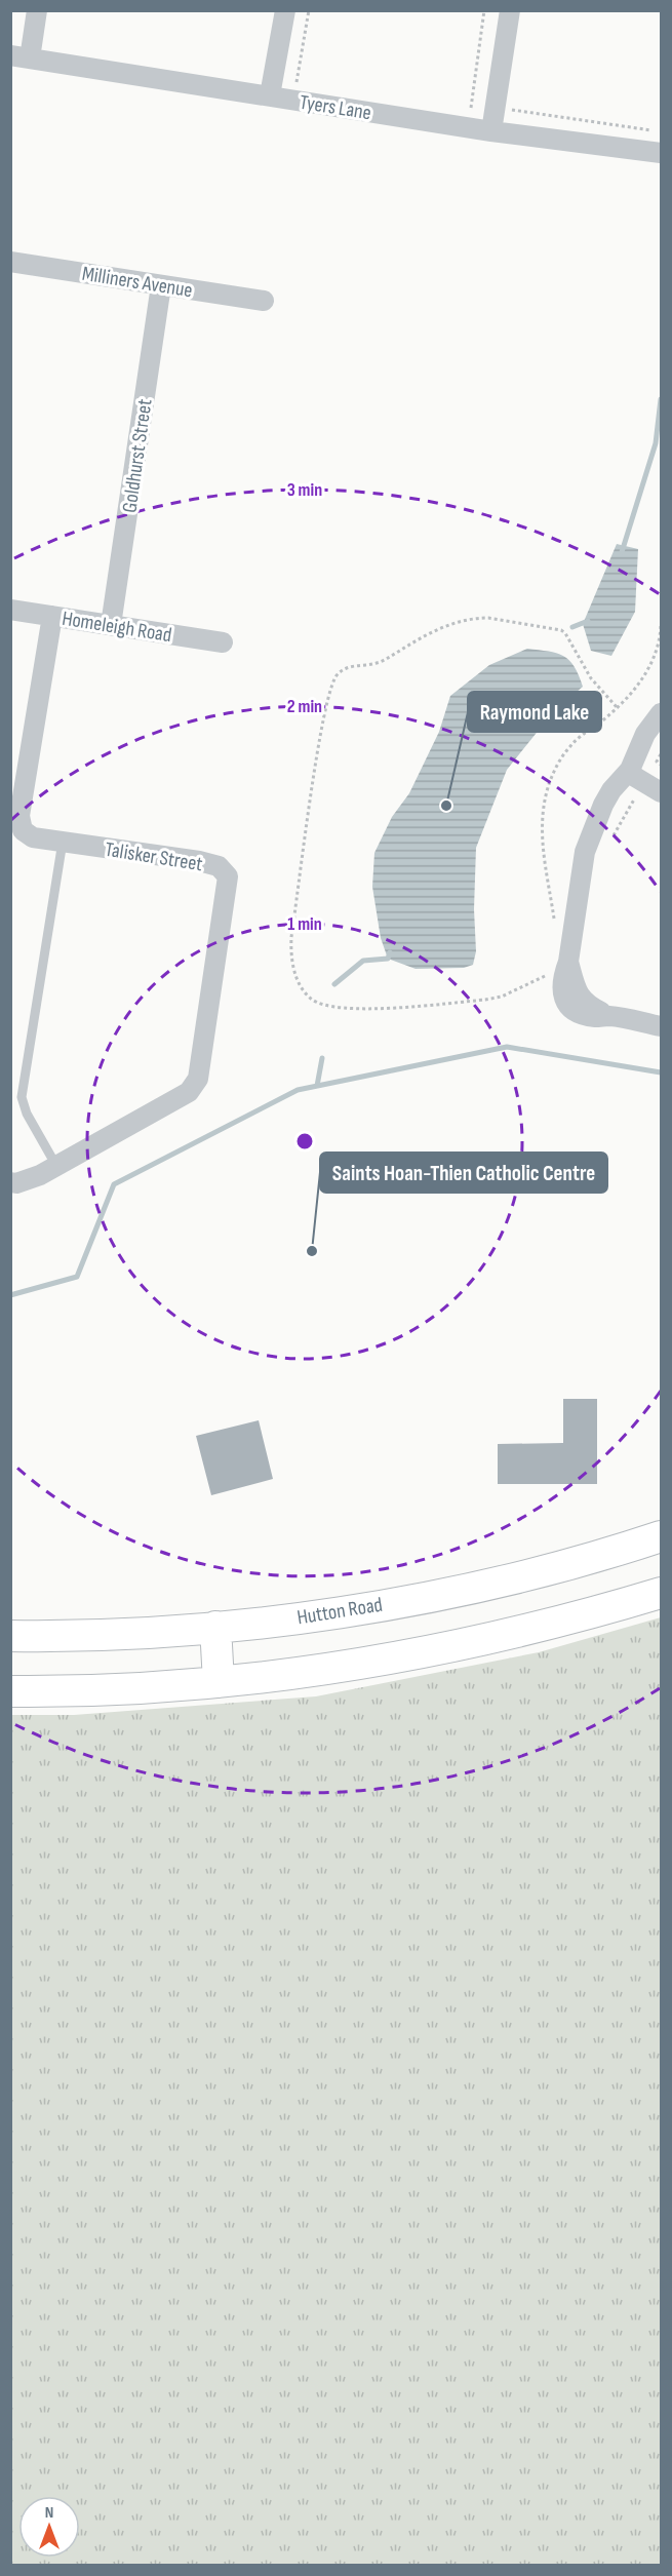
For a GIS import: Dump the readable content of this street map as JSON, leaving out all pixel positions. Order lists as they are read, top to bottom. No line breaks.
{"streets":{"main road":["Hutton Road"],"street":["Tyers Lane","Milliners Avenue","Goldhurst Street","Homeleigh Road","Talisker Street"]},"crossings":[["Milliners Avenue","Goldhurst Street"],["Goldhurst Street","Homeleigh Road"],["Homeleigh Road","Talisker Street"]],"places":["Raymond Lake","Saints Hoan-Thien Catholic Centre"],"north":"top","rings":["3 min","2 min","1 min"]}
